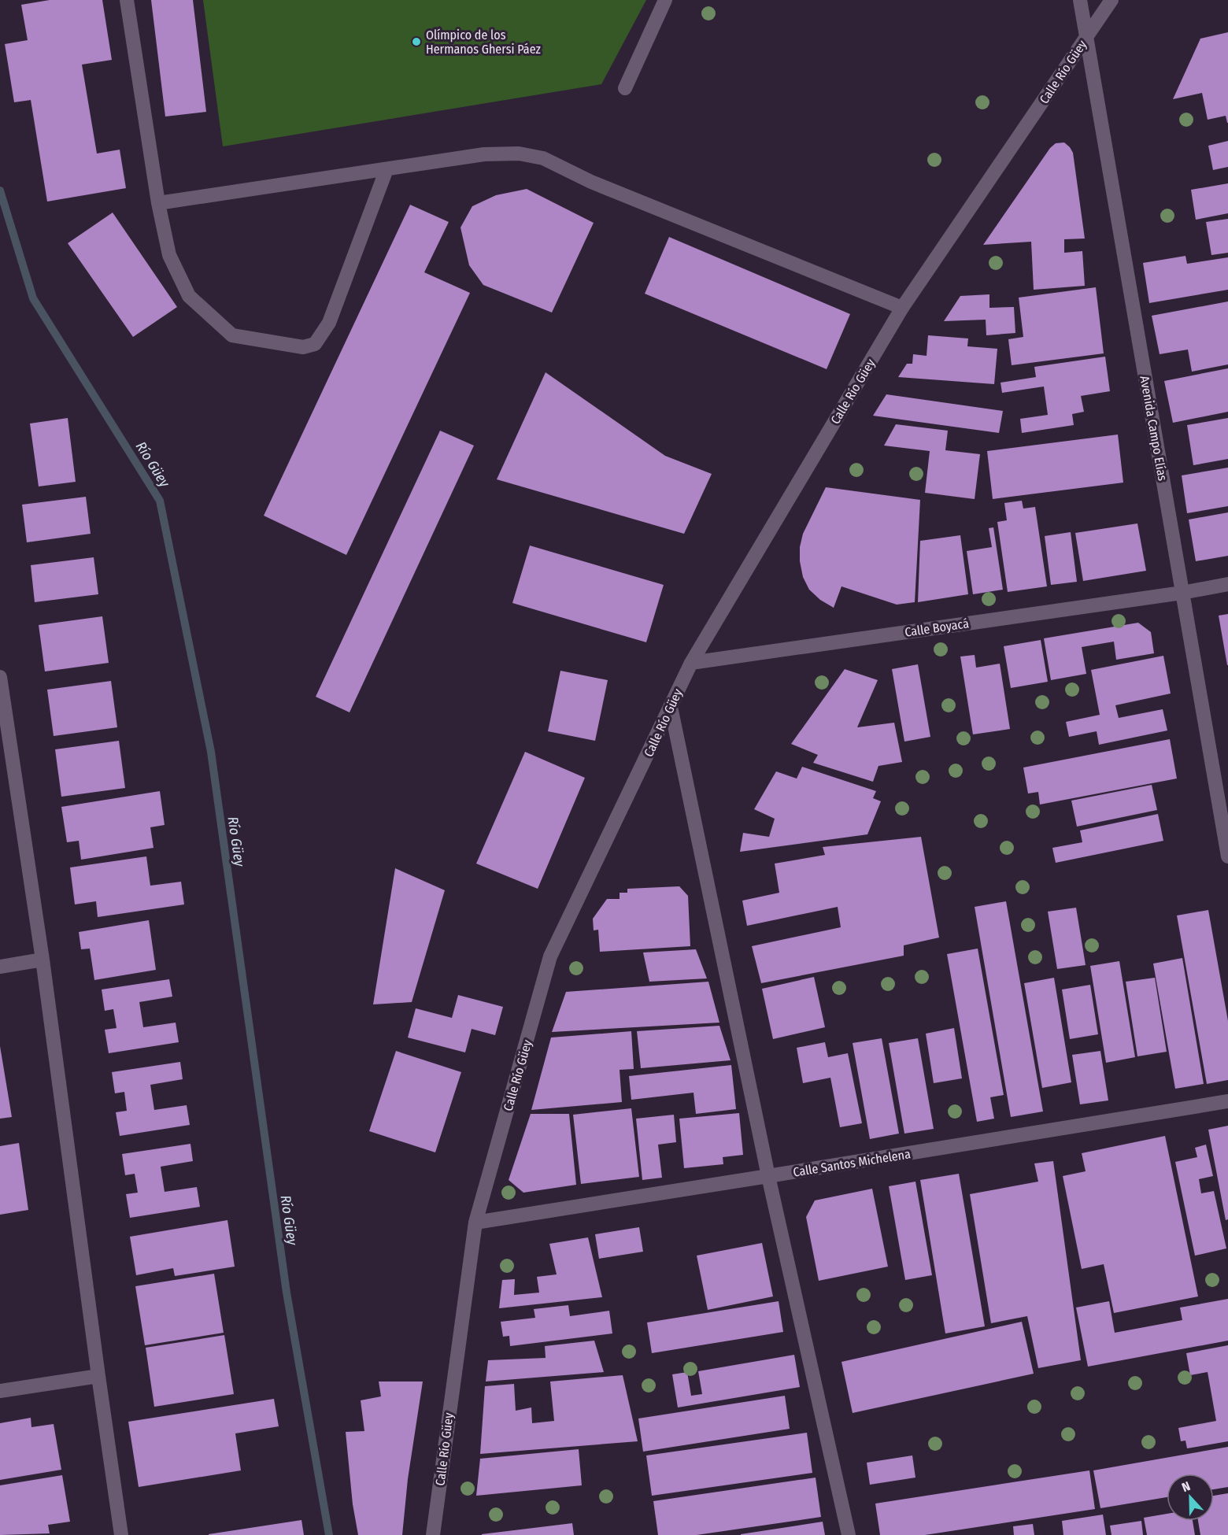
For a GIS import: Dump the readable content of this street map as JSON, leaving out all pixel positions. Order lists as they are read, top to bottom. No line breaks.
{"streets":{"street":["Calle Río Güey","Avenida Campo Elías","Calle Boyacá","Calle Santos Michelena"]},"crossings":[["Calle Río Güey","Avenida Campo Elías"],["Calle Río Güey","Calle Boyacá"],["Calle Río Güey","Calle Santos Michelena"],["Avenida Campo Elías","Calle Boyacá"]],"water":["Río Güey"],"places":["Olímpico de los Hermanos Ghersi Páez"],"north":"top"}
